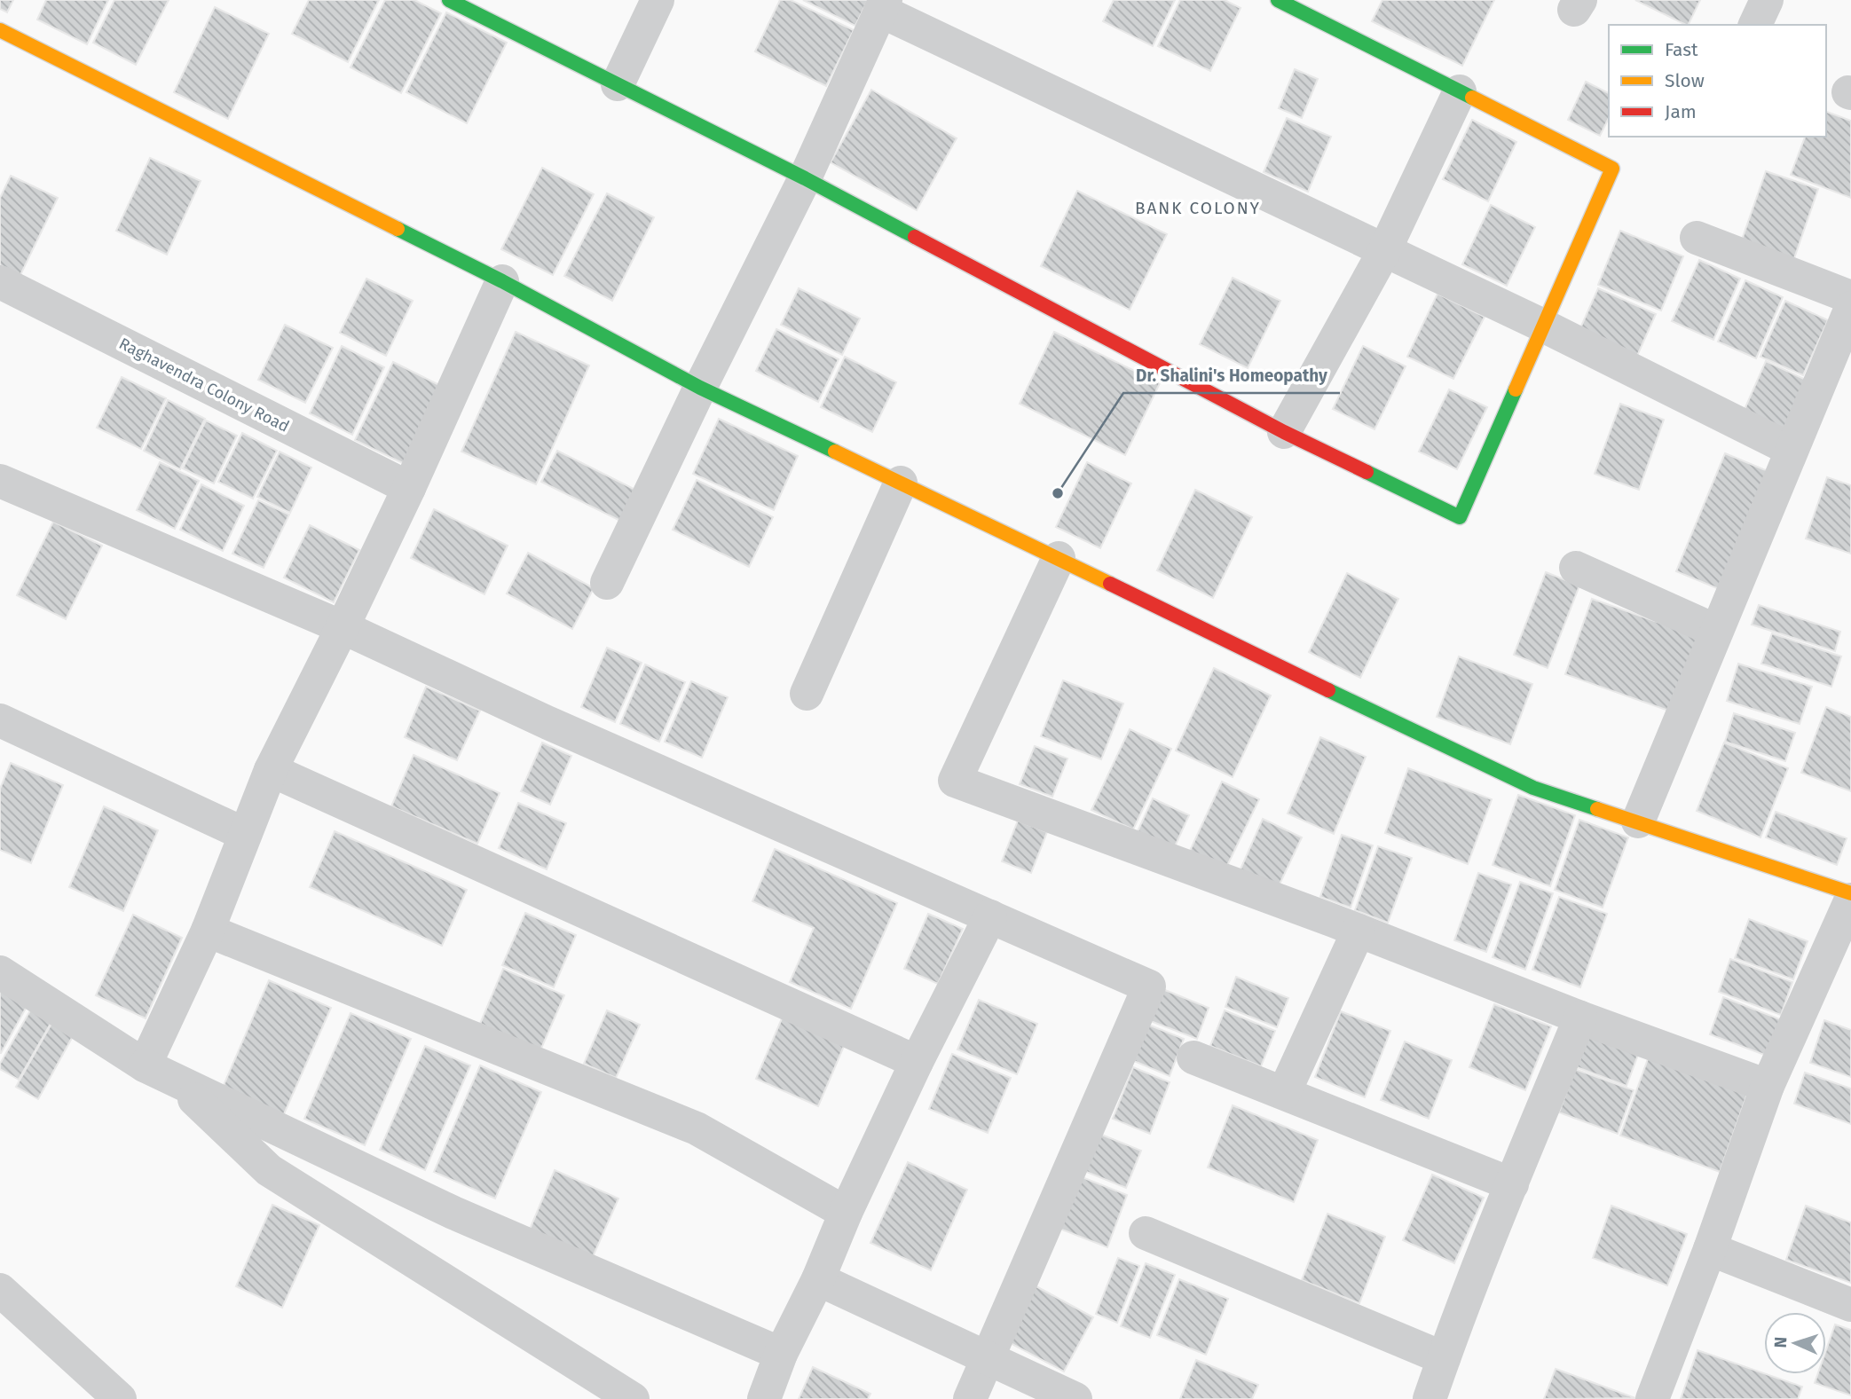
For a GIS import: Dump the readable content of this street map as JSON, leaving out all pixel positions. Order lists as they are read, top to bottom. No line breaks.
{"streets":{"street":["Raghavendra Colony Road"]},"districts":["BANK COLONY"],"places":["Dr. Shalini's Homeopathy"],"legend":["Fast","Slow","Jam"],"north":"left"}
